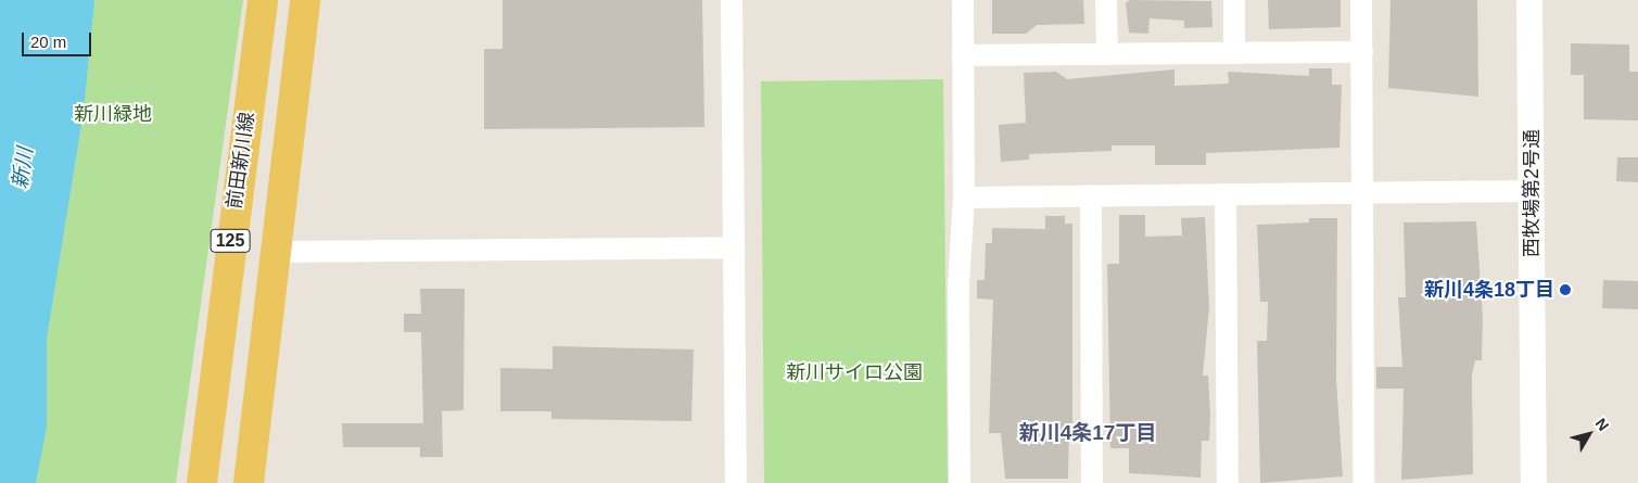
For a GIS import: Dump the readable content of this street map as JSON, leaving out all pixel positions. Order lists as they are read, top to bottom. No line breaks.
{"streets":{"main road":["前田新川線","125"],"street":["西牧場第2号通"]},"districts":["新川4条17丁目"],"water":["新川"],"parks":["新川緑地","新川サイロ公園"],"places":["新川4条18丁目"],"scale_bar":"20 m","north":"top right"}
